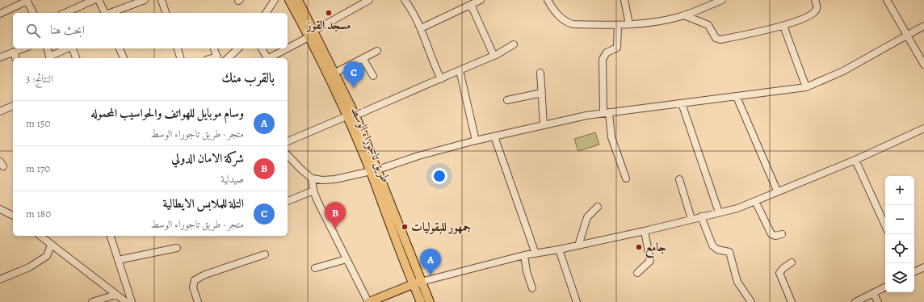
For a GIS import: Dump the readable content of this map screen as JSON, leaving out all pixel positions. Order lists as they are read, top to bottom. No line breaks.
{"streets":{"main road":["طريق تاجوراء الوسط"]},"places":["مسجد القوز","جمهور للبقوليات","جامع"],"page":{"search":"ابحث هنا","heading":["بالقرب منك","النتائج: 3"],"pins":["C","B","A"],"list":[{"mark":"A","name":"وسام موبايل للهواتف والحواسيب المحموله","note":"متجر · طريق تاجوراء الوسط","value":"150 m"},{"mark":"B","name":"شركة الامان الدولي","note":"صيدلية","value":"170 m"},{"mark":"C","name":"التلة للملابس الايطالية","note":"متجر · طريق تاجوراء الوسط","value":"180 m"}],"map_buttons":["+","−"]}}
